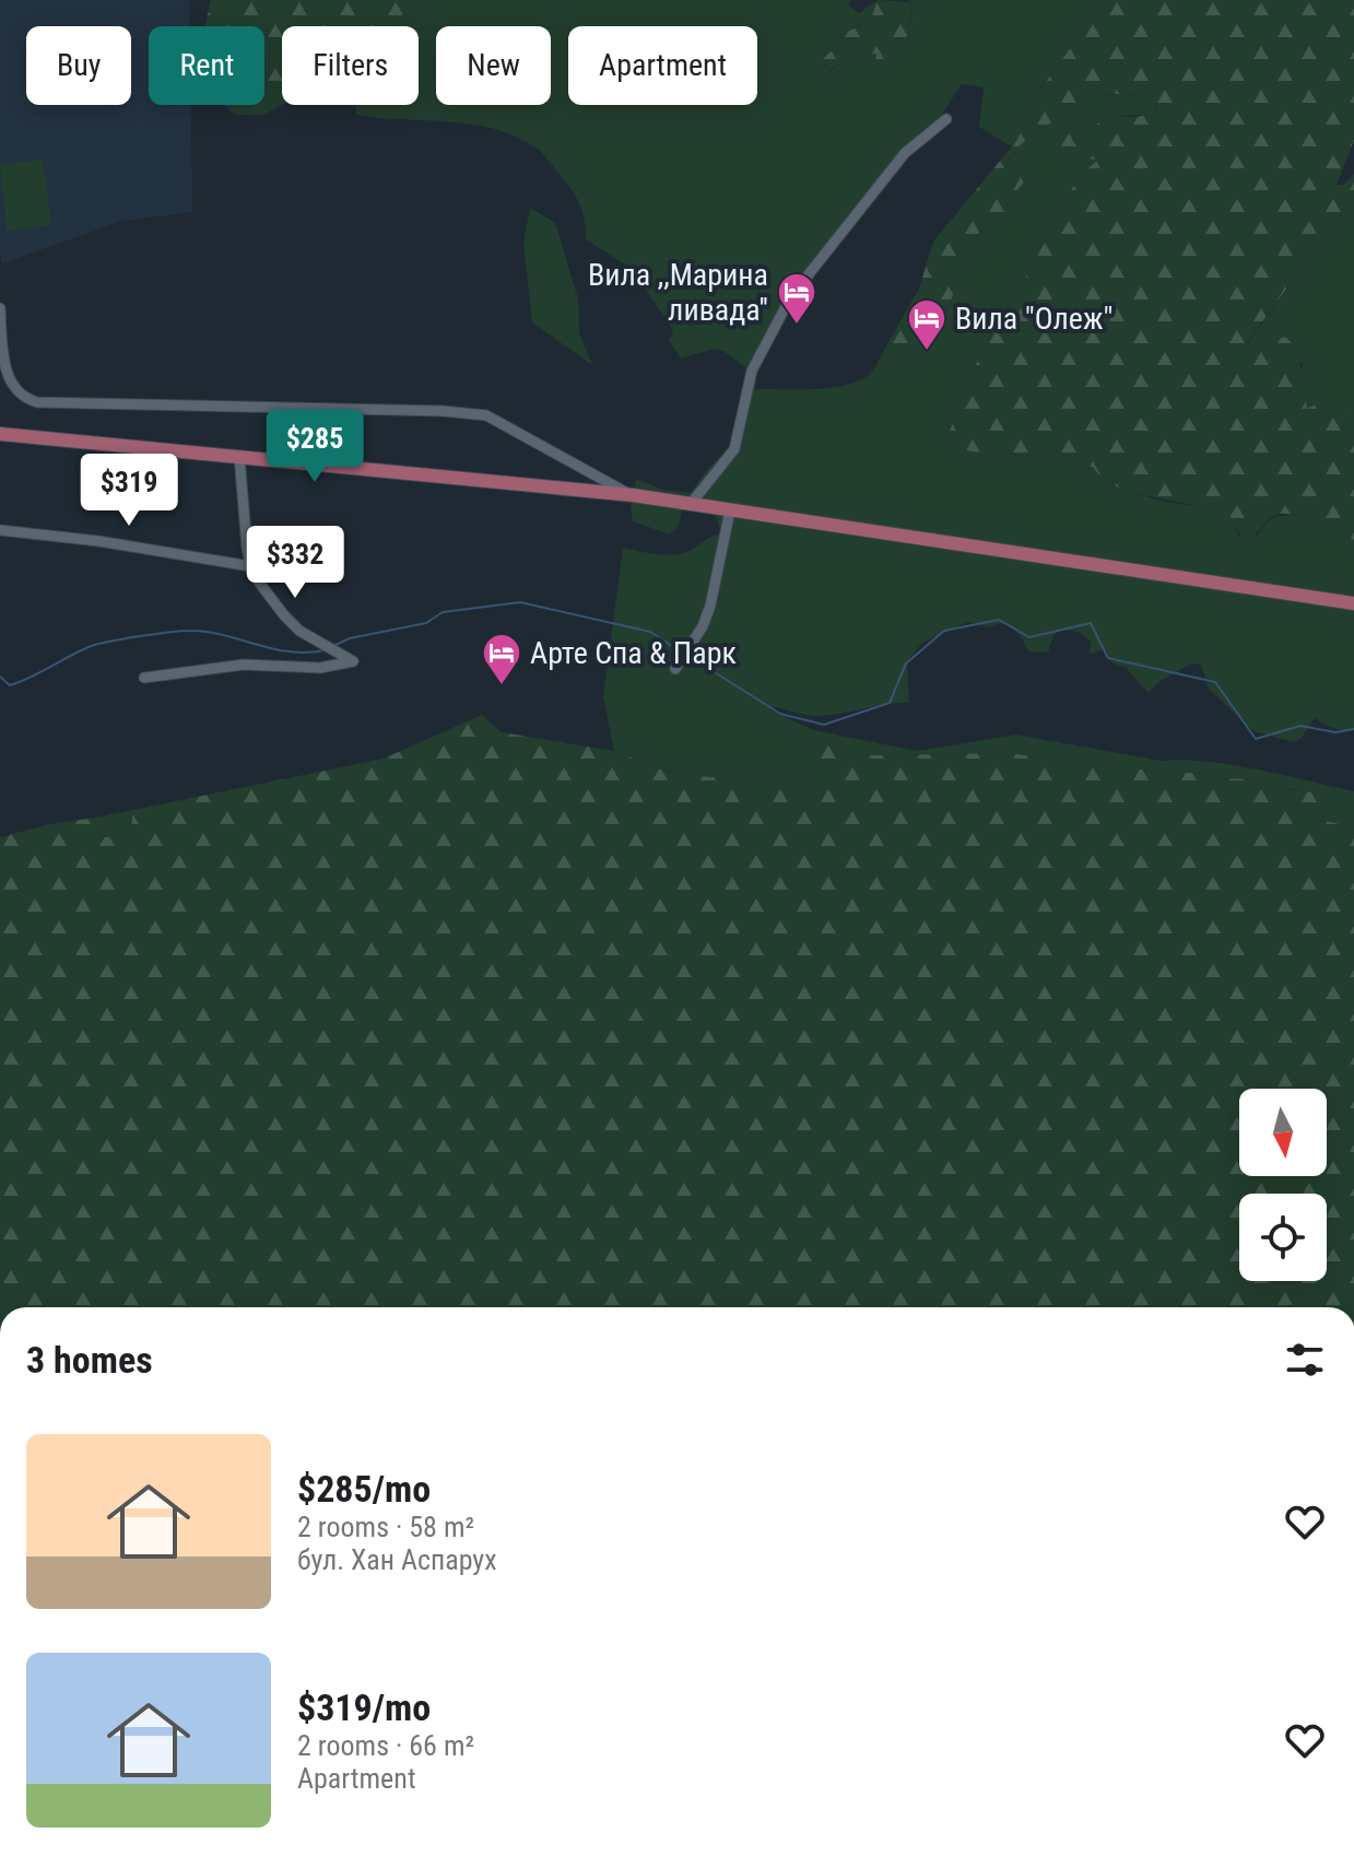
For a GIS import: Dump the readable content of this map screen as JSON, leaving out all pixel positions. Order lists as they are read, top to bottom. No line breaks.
{"places":{"hotel":["Вила ,,Марина ливада''","Вила \"Олеж\"","Арте Спа & Парк"]},"north":"bottom","page":{"chip":["Buy","Rent","Filters","New","Apartment"],"price":["$285","$319","$332"],"heading":"3 homes","list":[{"name":"$285/mo","note":"2 rooms · 58 m² · бул. Хан Аспарух"},{"name":"$319/mo","note":"2 rooms · 66 m² · Apartment"}]}}
